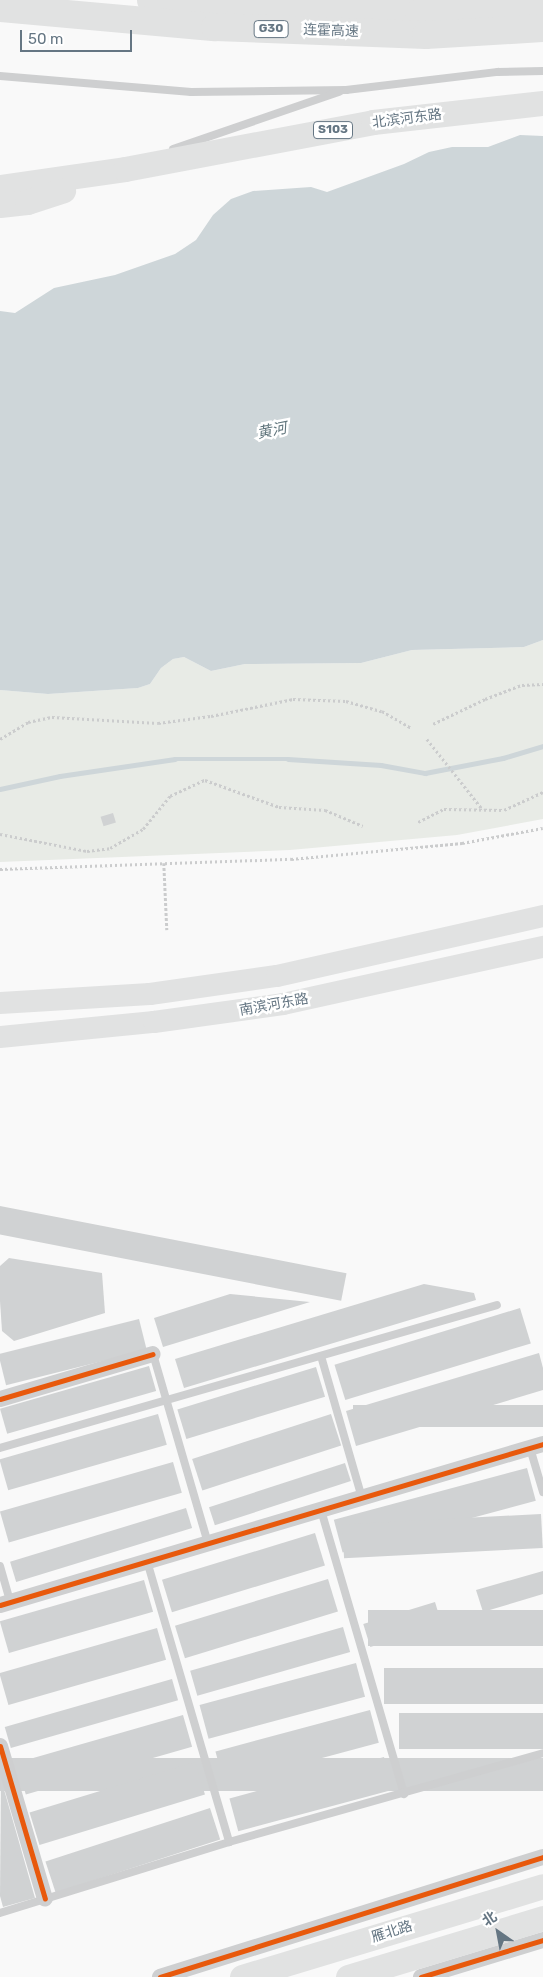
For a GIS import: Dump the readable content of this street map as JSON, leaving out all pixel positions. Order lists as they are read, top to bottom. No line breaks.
{"streets":{"highway":["G30","连霍高速"],"main road":["北滨河东路","S103","南滨河东路","雁北路"]},"water":["黄河"],"scale_bar":"50 m","north":"top left"}
